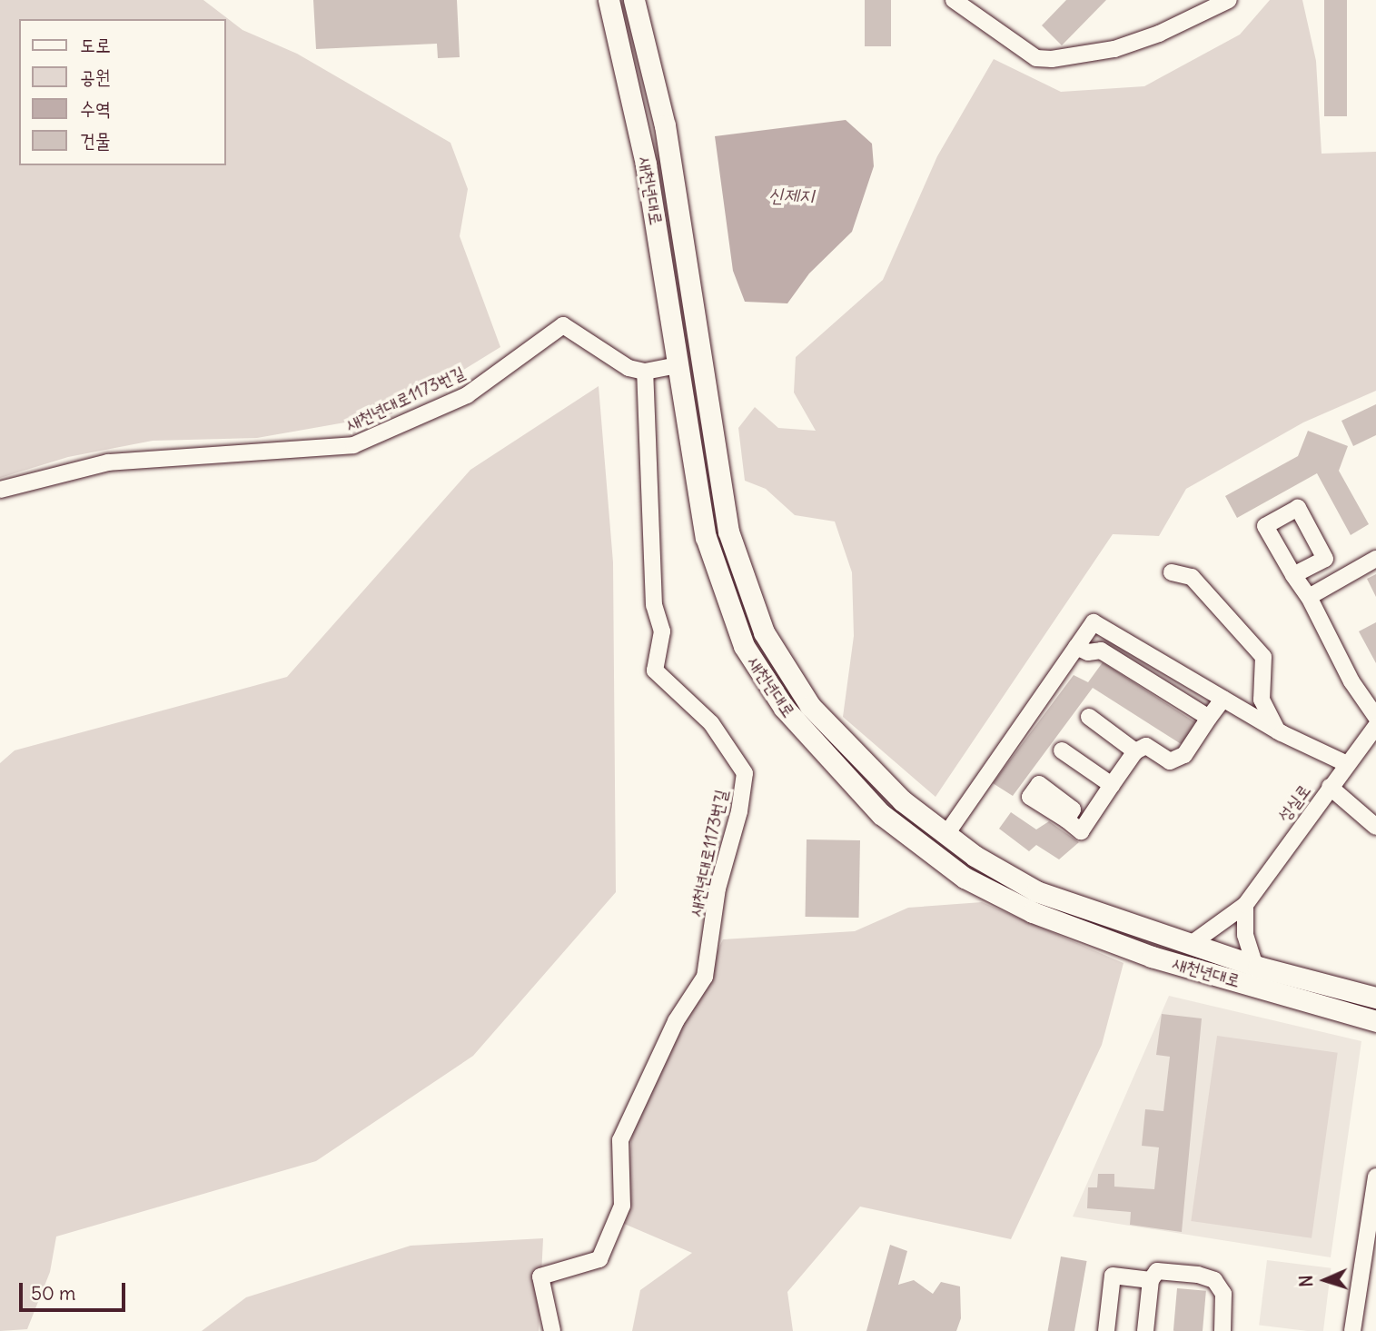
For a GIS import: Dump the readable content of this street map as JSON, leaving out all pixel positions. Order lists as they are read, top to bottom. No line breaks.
{"streets":{"main road":["새천년대로"],"street":["새천년대로1173번길","성실로"]},"crossings":[["새천년대로","성실로"]],"water":["신제지"],"legend":["도로","공원","수역","건물"],"scale_bar":"50 m","north":"left"}
